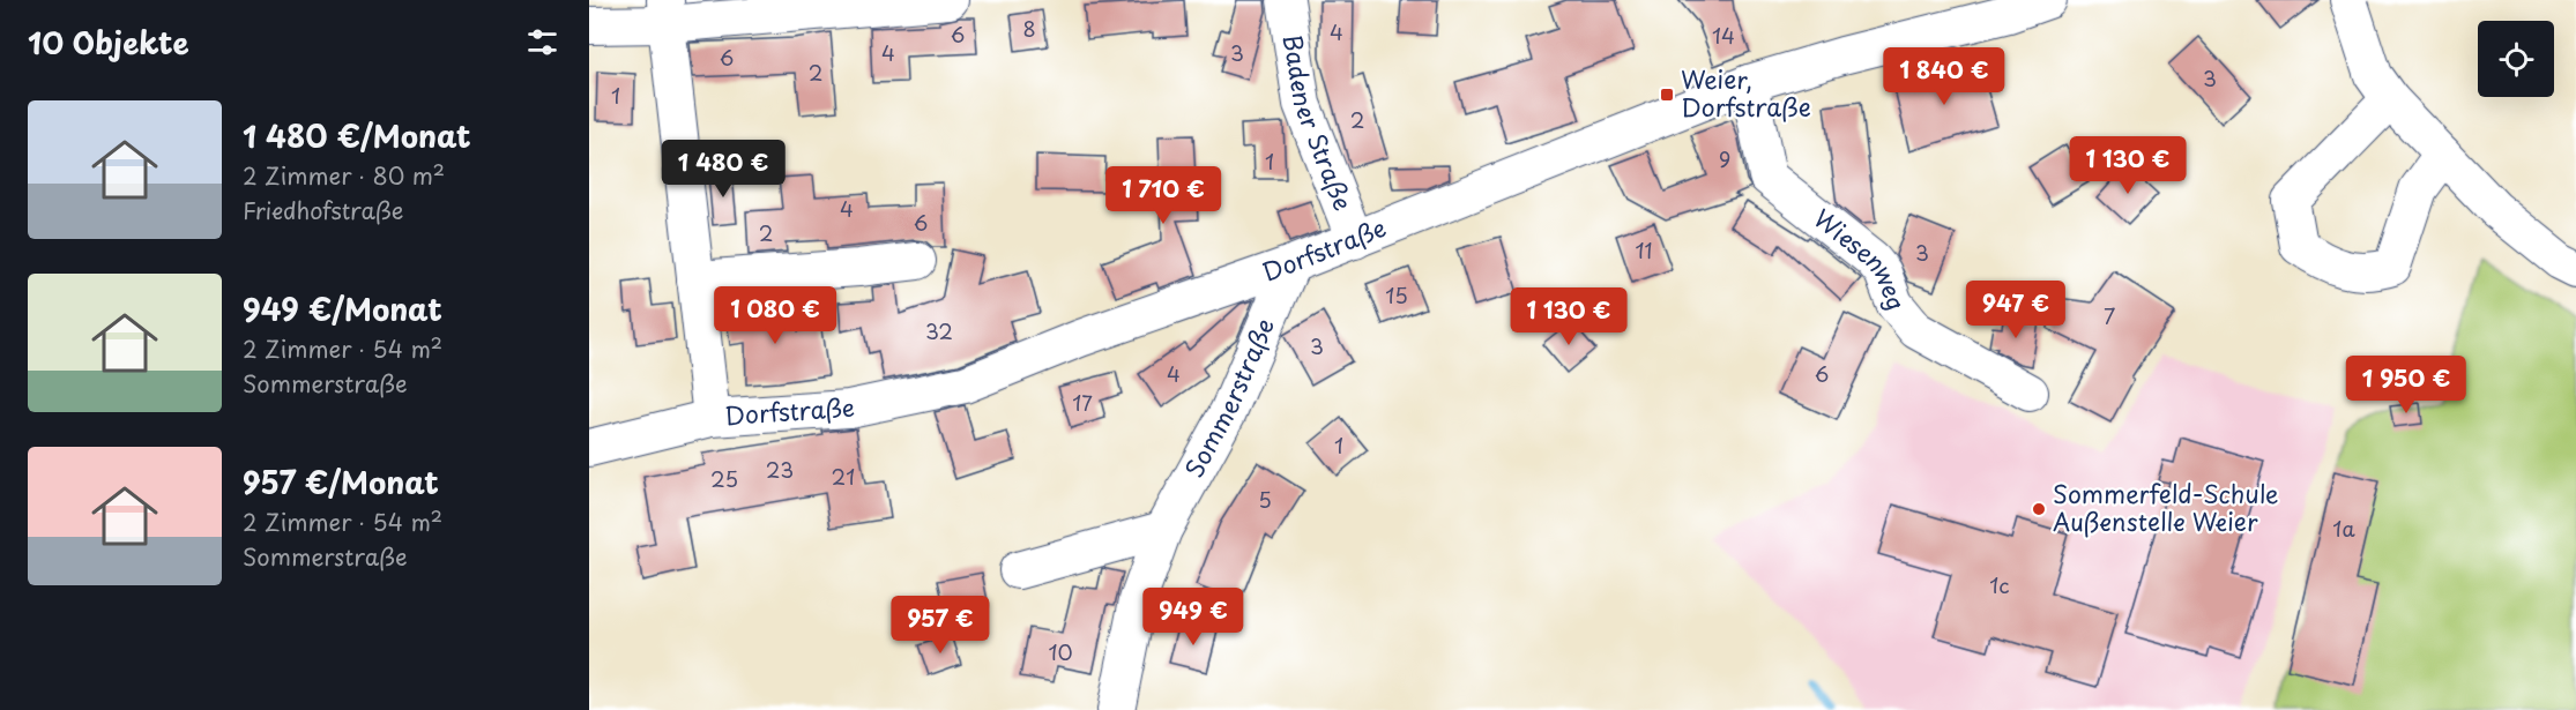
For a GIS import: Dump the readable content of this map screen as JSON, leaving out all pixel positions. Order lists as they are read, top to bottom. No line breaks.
{"streets":{"street":["Badener Straße","Dorfstraße","Wiesenweg","Sommerstraße"]},"crossings":[["Badener Straße","Dorfstraße"],["Dorfstraße","Wiesenweg"],["Dorfstraße","Sommerstraße"]],"places":{"transit":["Weier, Dorfstraße"],"other":["Sommerfeld-Schule Außenstelle Weier"]},"house_numbers":["8","4","6","14","4","3","6","2","3","1","2","9","1","4","6","2","11","3","15","7","32","3","4","6","17","1","23","21","25","5","1a","1c","10"],"page":{"heading":"10 Objekte","price":["1 840 €","1 130 €","1 480 €","1 710 €","947 €","1 080 €","1 130 €","1 950 €","949 €","957 €"],"list":[{"name":"1 480 €/Monat","note":"2 Zimmer · 80 m² · Friedhofstraße"},{"name":"949 €/Monat","note":"2 Zimmer · 54 m² · Sommerstraße"},{"name":"957 €/Monat","note":"2 Zimmer · 54 m² · Sommerstraße"}]}}
